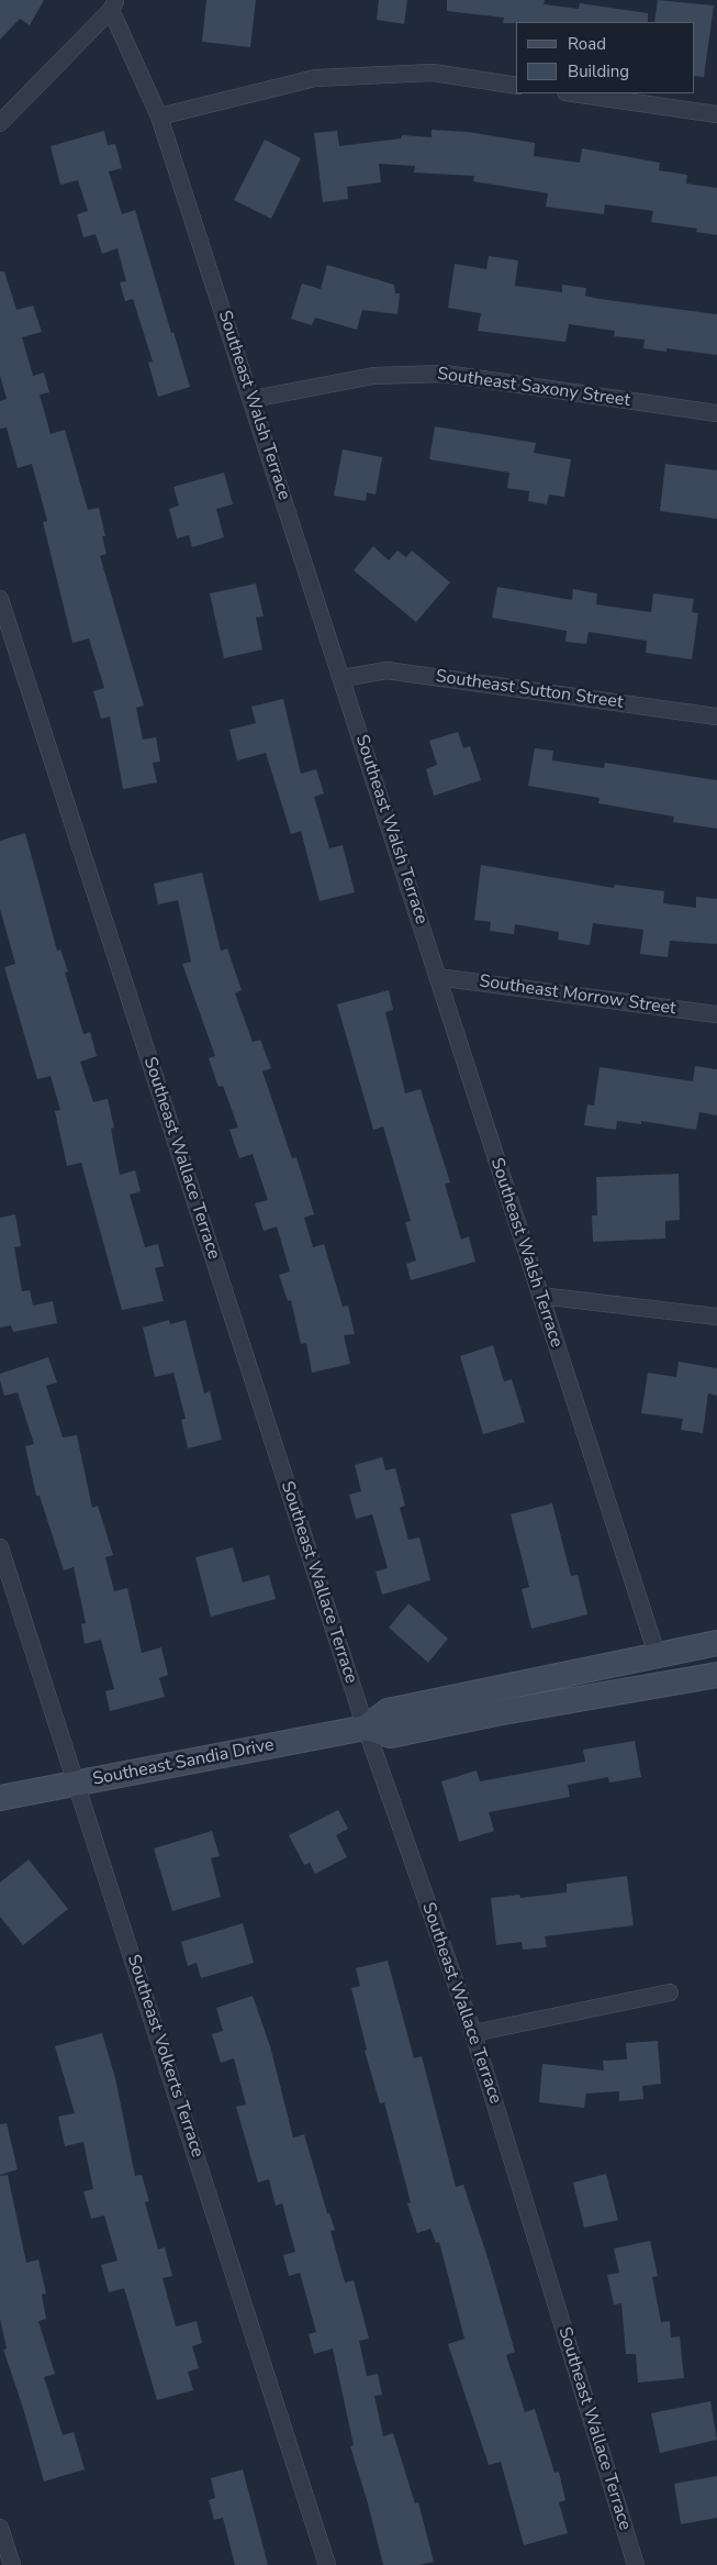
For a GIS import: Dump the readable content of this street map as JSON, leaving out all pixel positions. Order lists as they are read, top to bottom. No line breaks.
{"streets":{"street":["Southeast Saxony Street","Southeast Walsh Terrace","Southeast Sutton Street","Southeast Morrow Street","Southeast Wallace Terrace","Southeast Sandia Drive","Southeast Volkerts Terrace"]},"crossings":[["Southeast Saxony Street","Southeast Walsh Terrace"],["Southeast Walsh Terrace","Southeast Sutton Street"],["Southeast Walsh Terrace","Southeast Morrow Street"],["Southeast Walsh Terrace","Southeast Sandia Drive"],["Southeast Wallace Terrace","Southeast Sandia Drive"],["Southeast Sandia Drive","Southeast Volkerts Terrace"]],"legend":["Road","Building"]}
